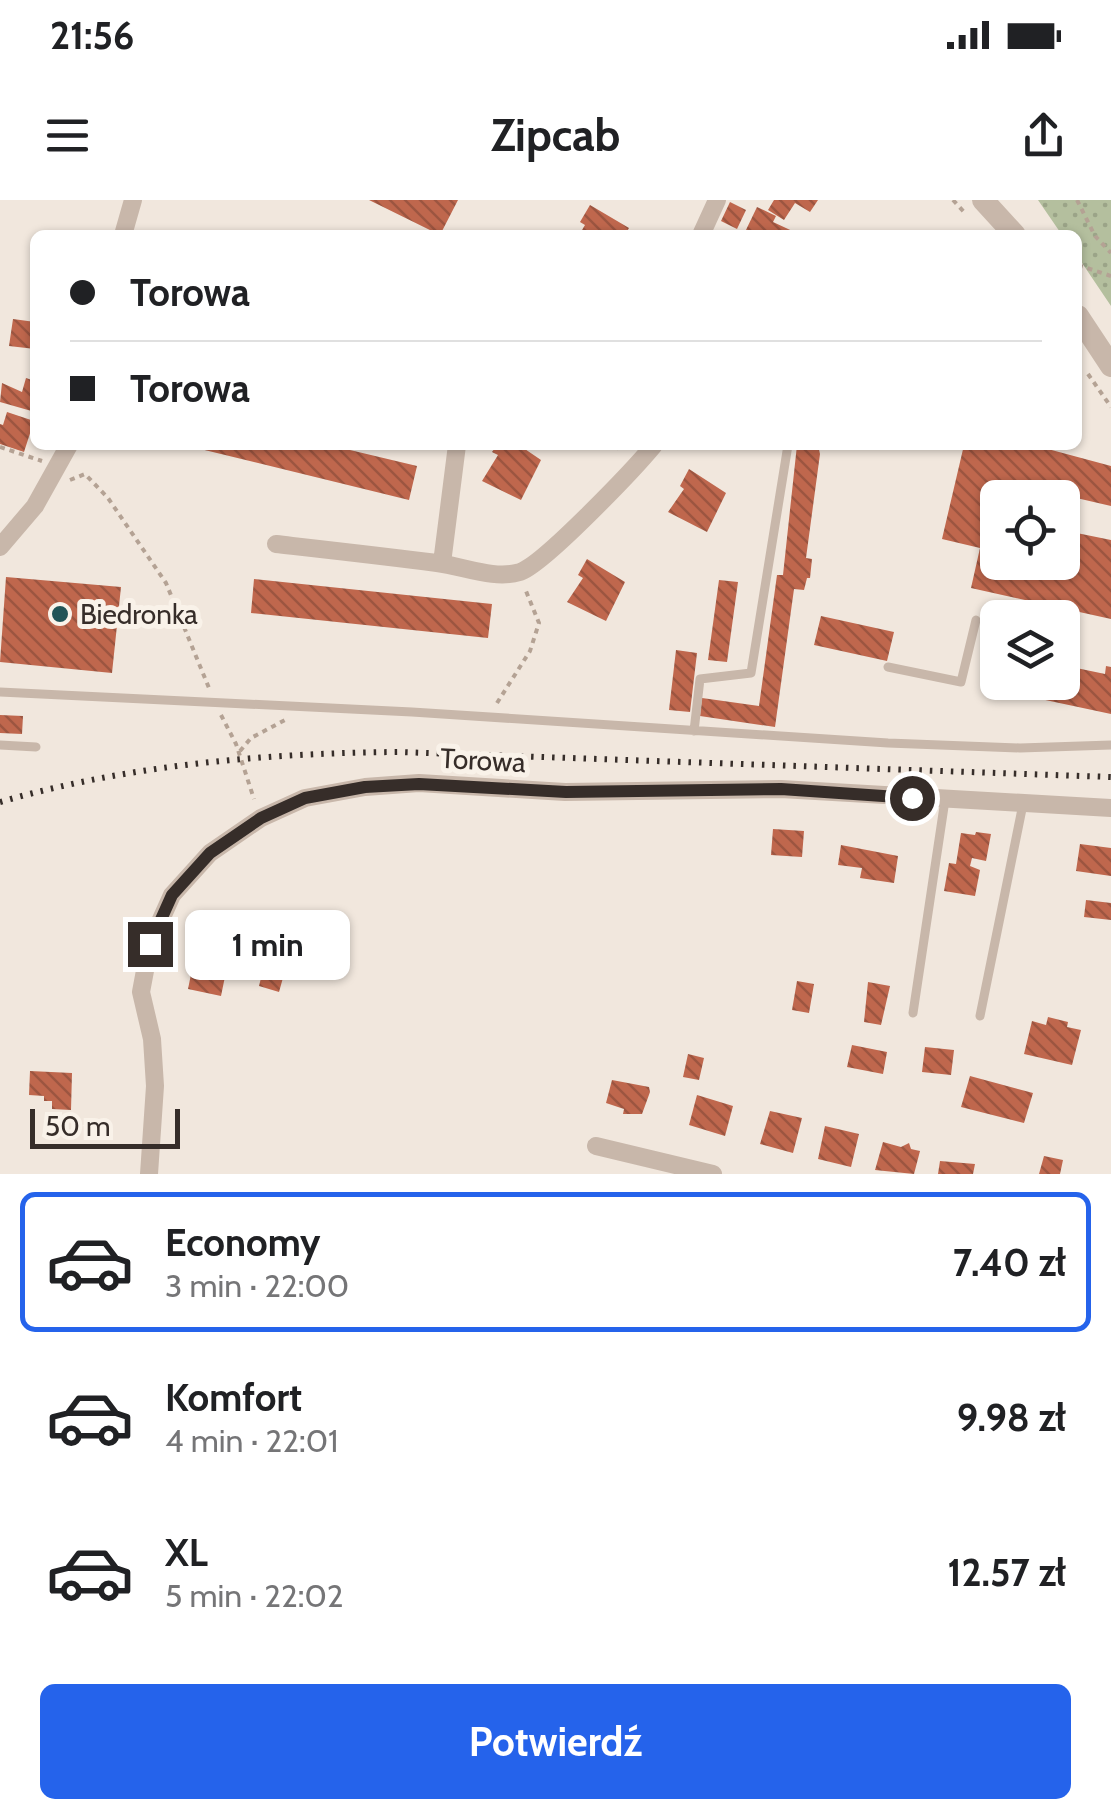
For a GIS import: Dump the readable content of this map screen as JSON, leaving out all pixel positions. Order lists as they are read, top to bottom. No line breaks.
{"streets":{"street":["Torowa"]},"places":["Biedronka"],"scale_bar":"50 m","page":{"status":"21:56","header":"Zipcab","banner":["Torowa","Torowa"],"bubble":"1 min","scale":"50 m","list":[{"name":"Economy","note":"3 min · 22:00","value":"7.40 zł"},{"name":"Komfort","note":"4 min · 22:01","value":"9.98 zł"},{"name":"XL","note":"5 min · 22:02","value":"12.57 zł"}],"buttons":"Potwierdź"}}
